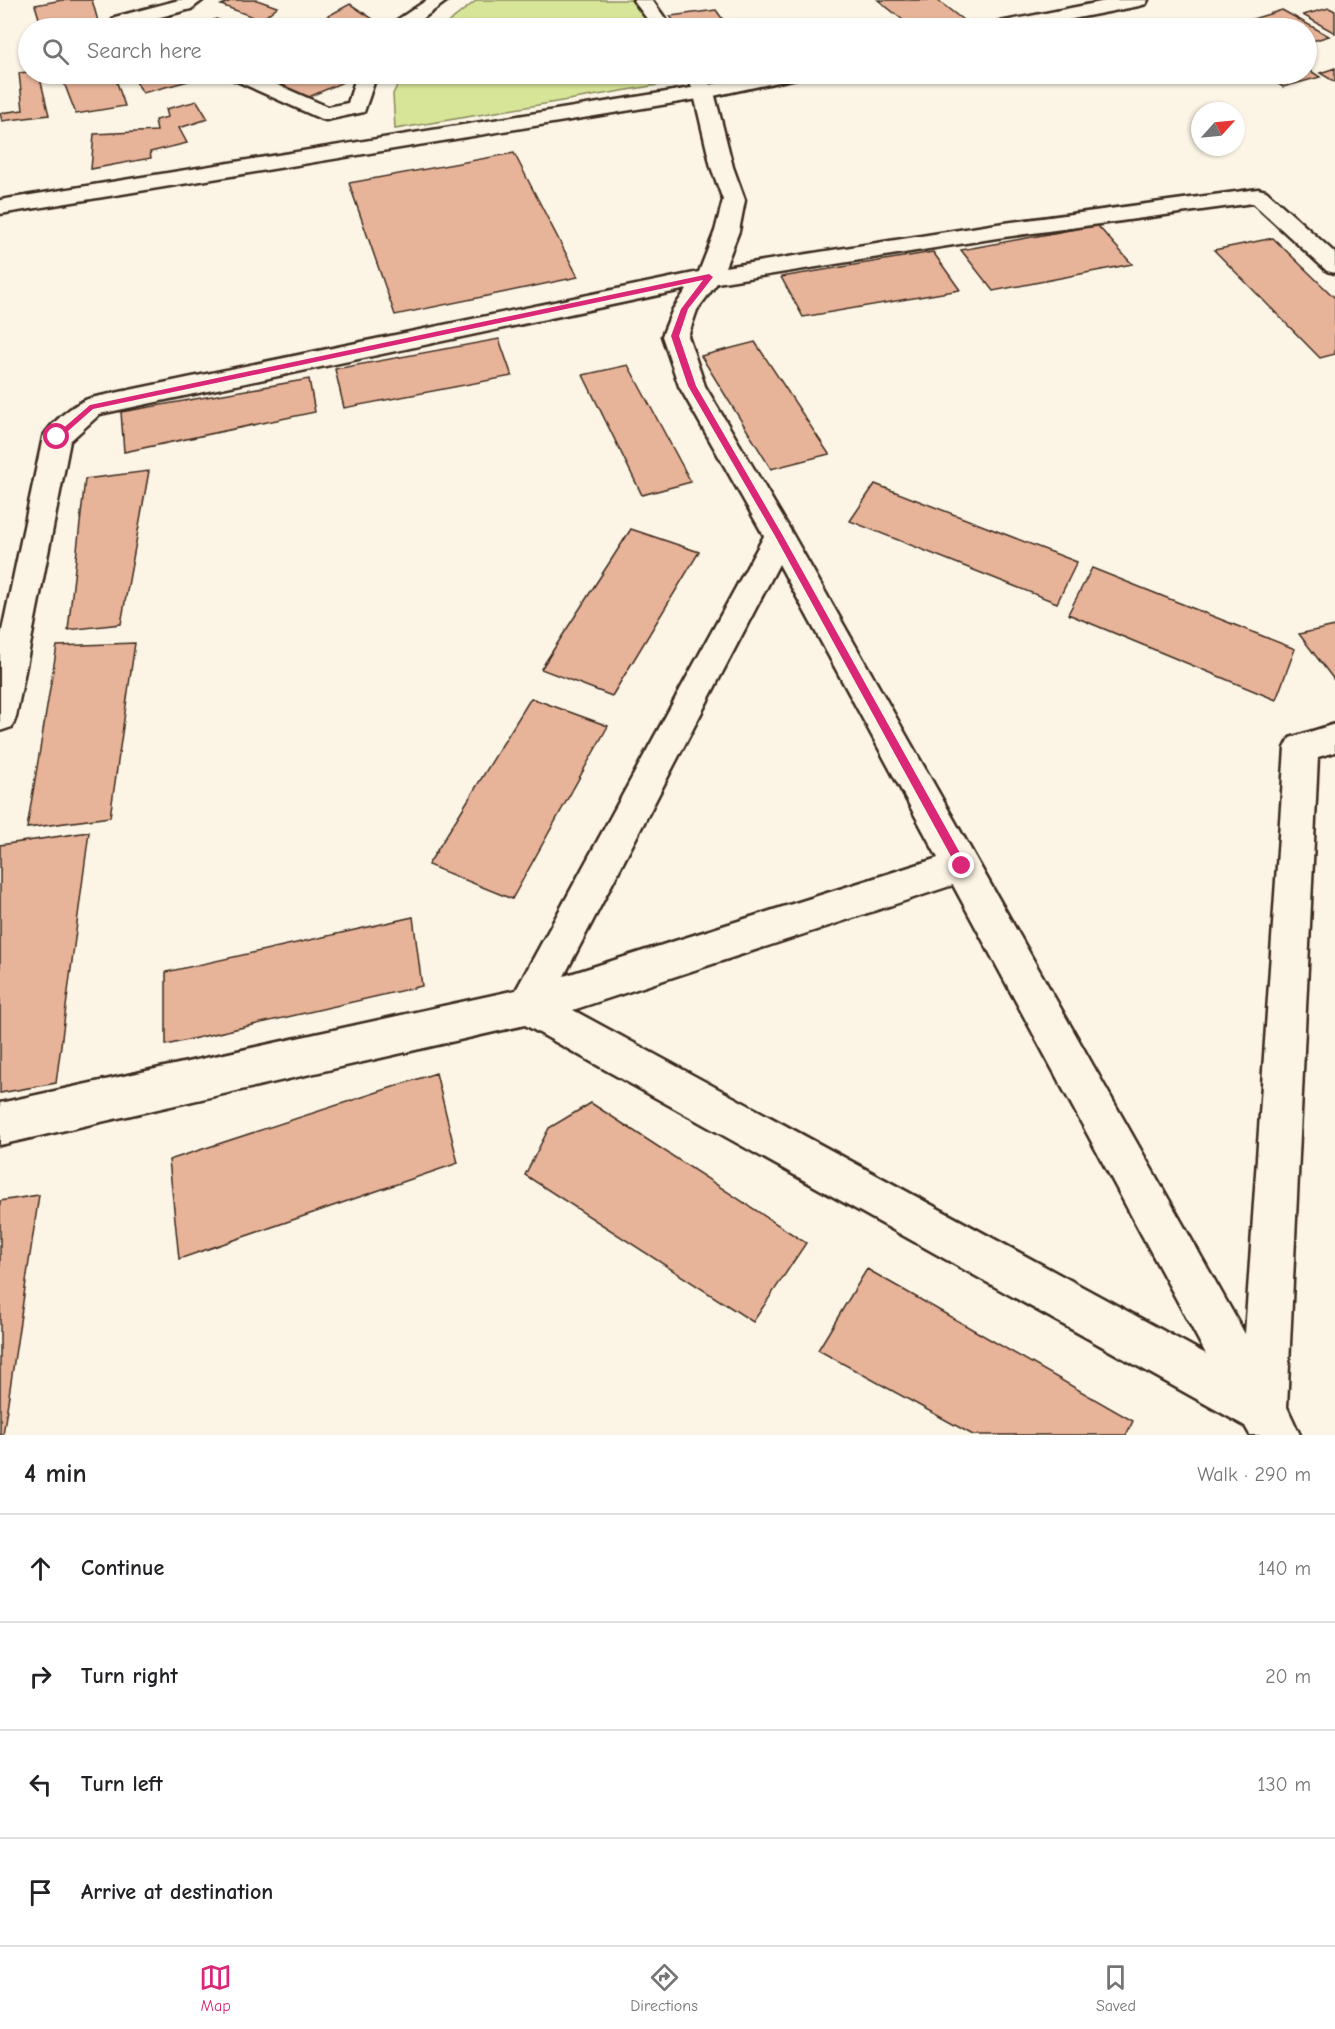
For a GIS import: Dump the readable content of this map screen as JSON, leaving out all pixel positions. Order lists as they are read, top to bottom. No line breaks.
{"north":"top right","page":{"search":"Search here","heading":["4 min","Walk · 290 m"],"list":[["Continue","140 m"],["Turn right","20 m"],["Turn left","130 m"],"Arrive at destination"],"nav":["Map","Directions","Saved"]}}
